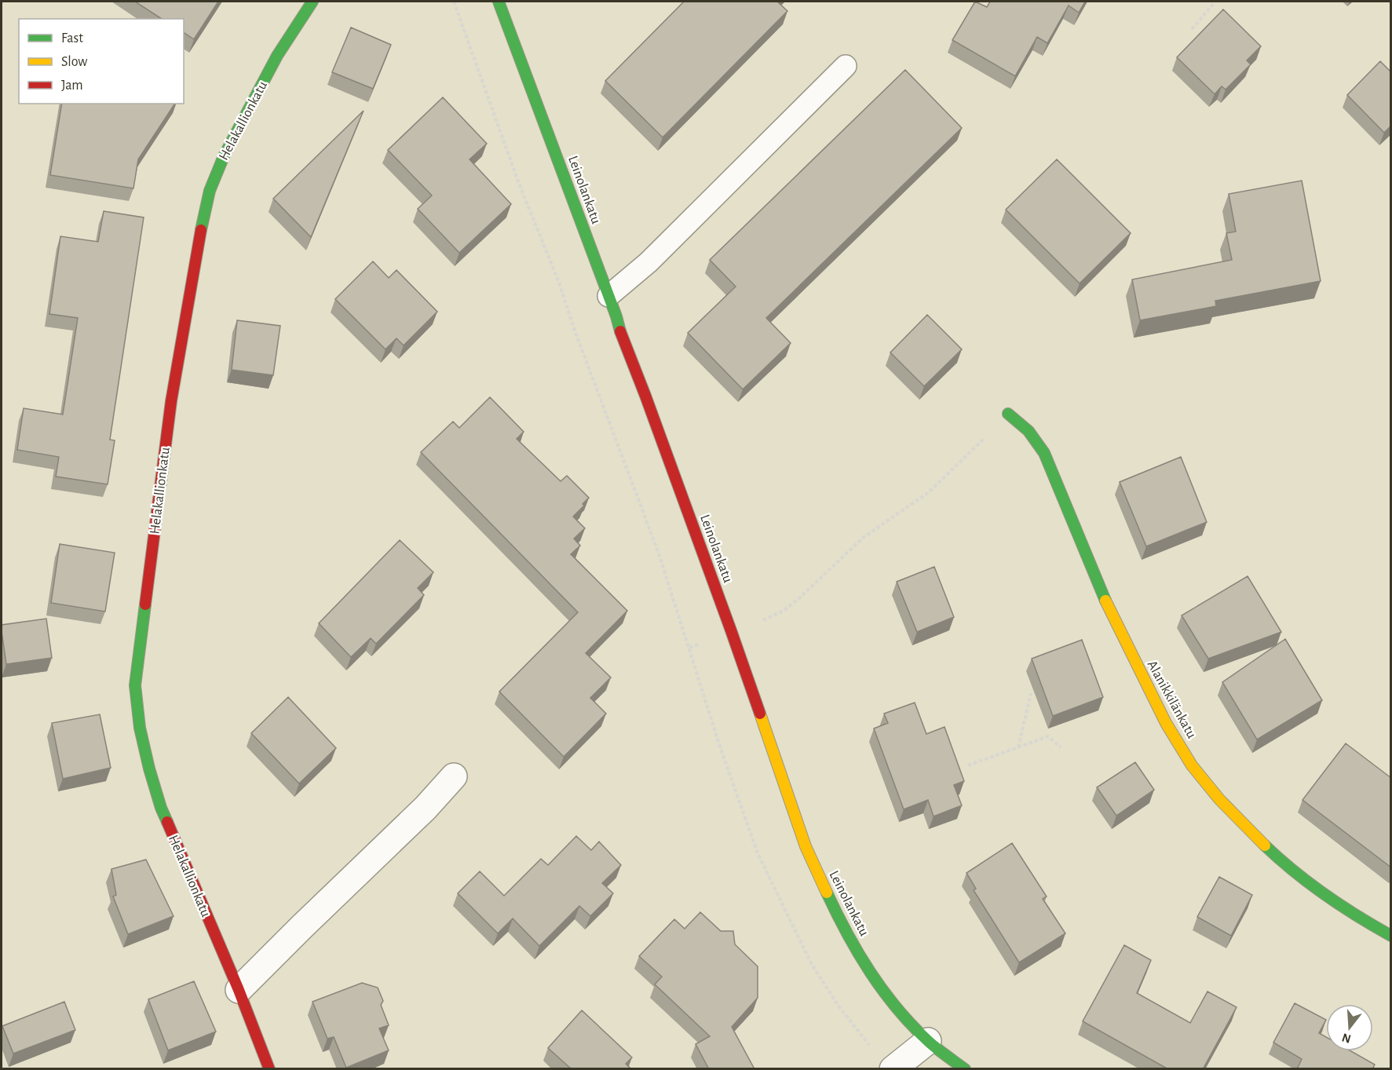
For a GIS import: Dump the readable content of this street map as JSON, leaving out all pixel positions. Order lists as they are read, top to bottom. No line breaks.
{"streets":{"street":["Helakallionkatu","Leinolankatu","Alanikkilänkatu"]},"legend":["Fast","Slow","Jam"],"north":"bottom"}
